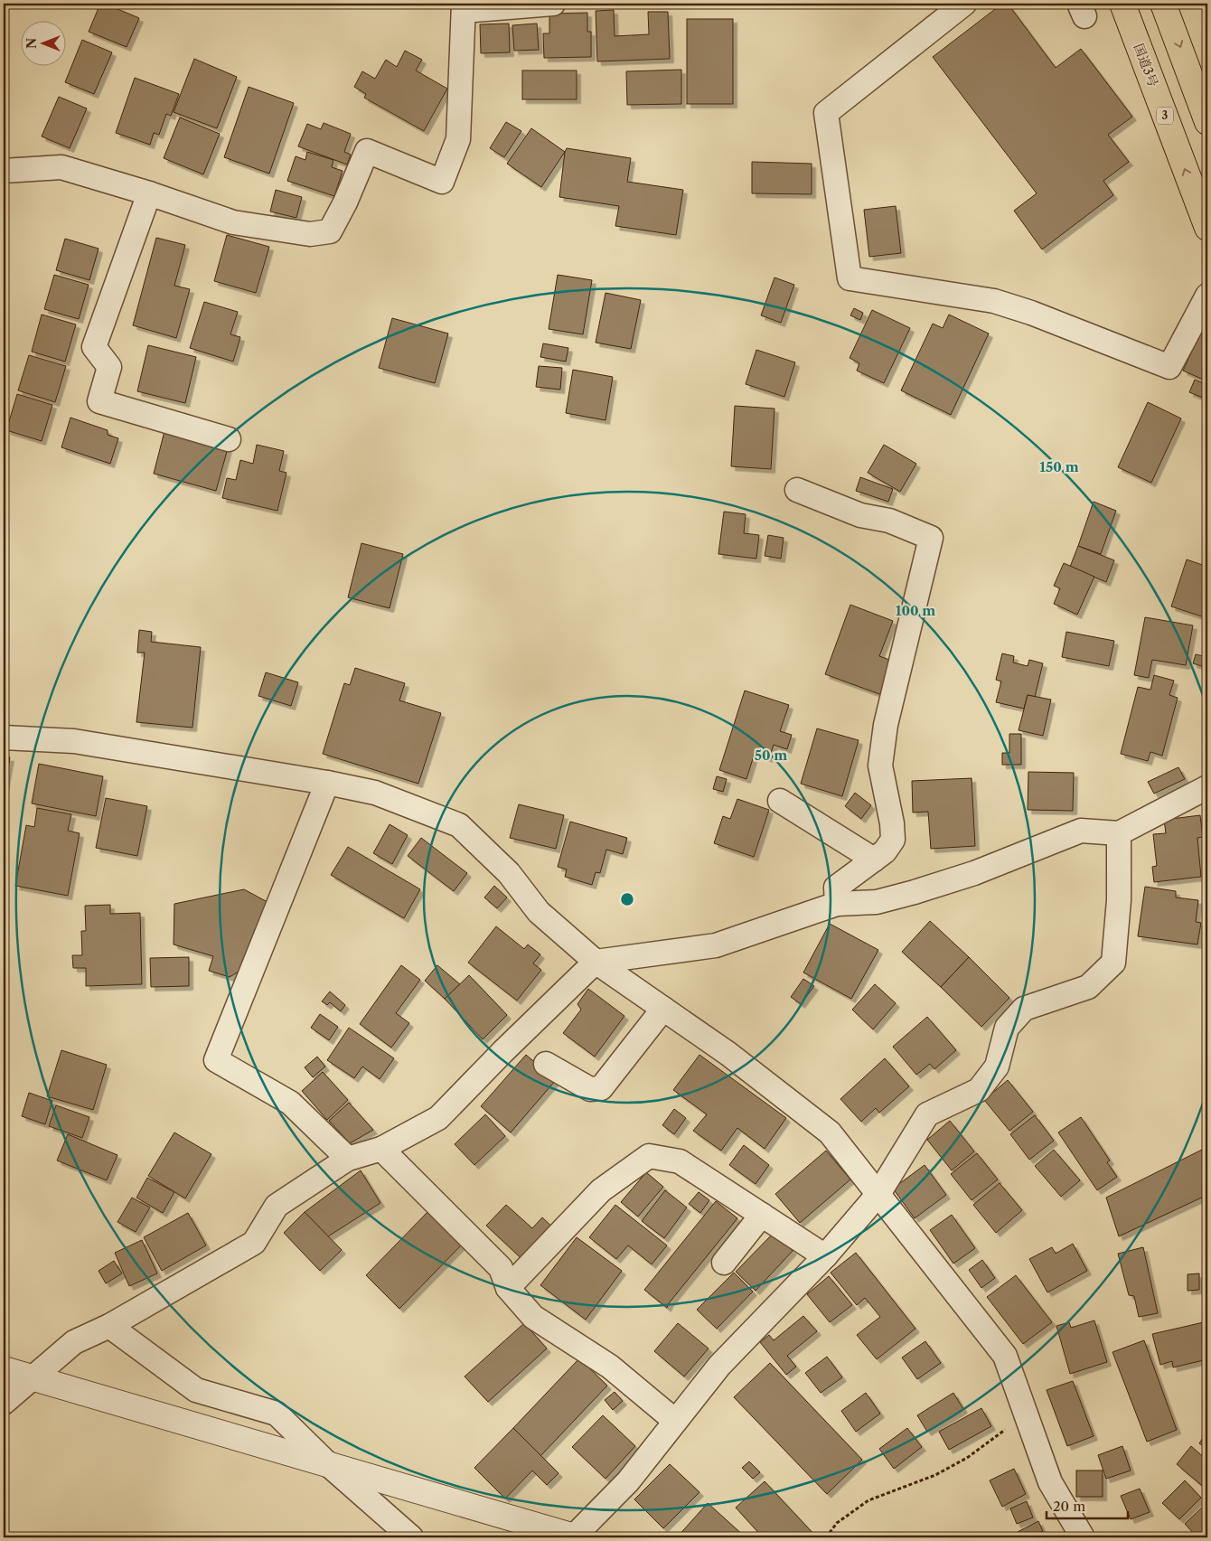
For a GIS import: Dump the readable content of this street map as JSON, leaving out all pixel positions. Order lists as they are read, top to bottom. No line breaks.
{"streets":{"highway":["国道3号","3"]},"scale_bar":"20 m","north":"left","rings":["150 m","100 m","50 m"]}
